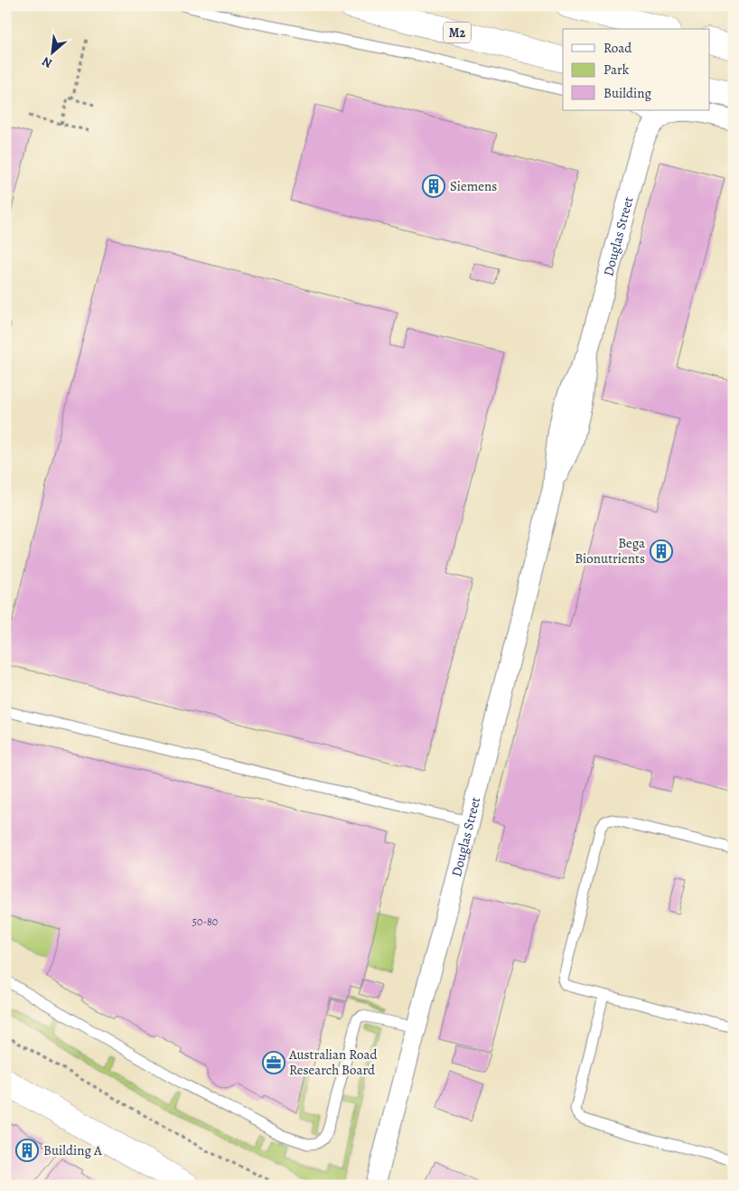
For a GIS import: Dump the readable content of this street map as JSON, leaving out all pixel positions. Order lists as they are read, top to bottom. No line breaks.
{"streets":{"main road":["M2"],"street":["Douglas Street"]},"places":{"building":["Siemens","Bega Bionutrients","Building A"],"office":["Australian Road Research Board"]},"house_numbers":["50-80"],"legend":["Road","Park","Building"],"north":"bottom left"}
